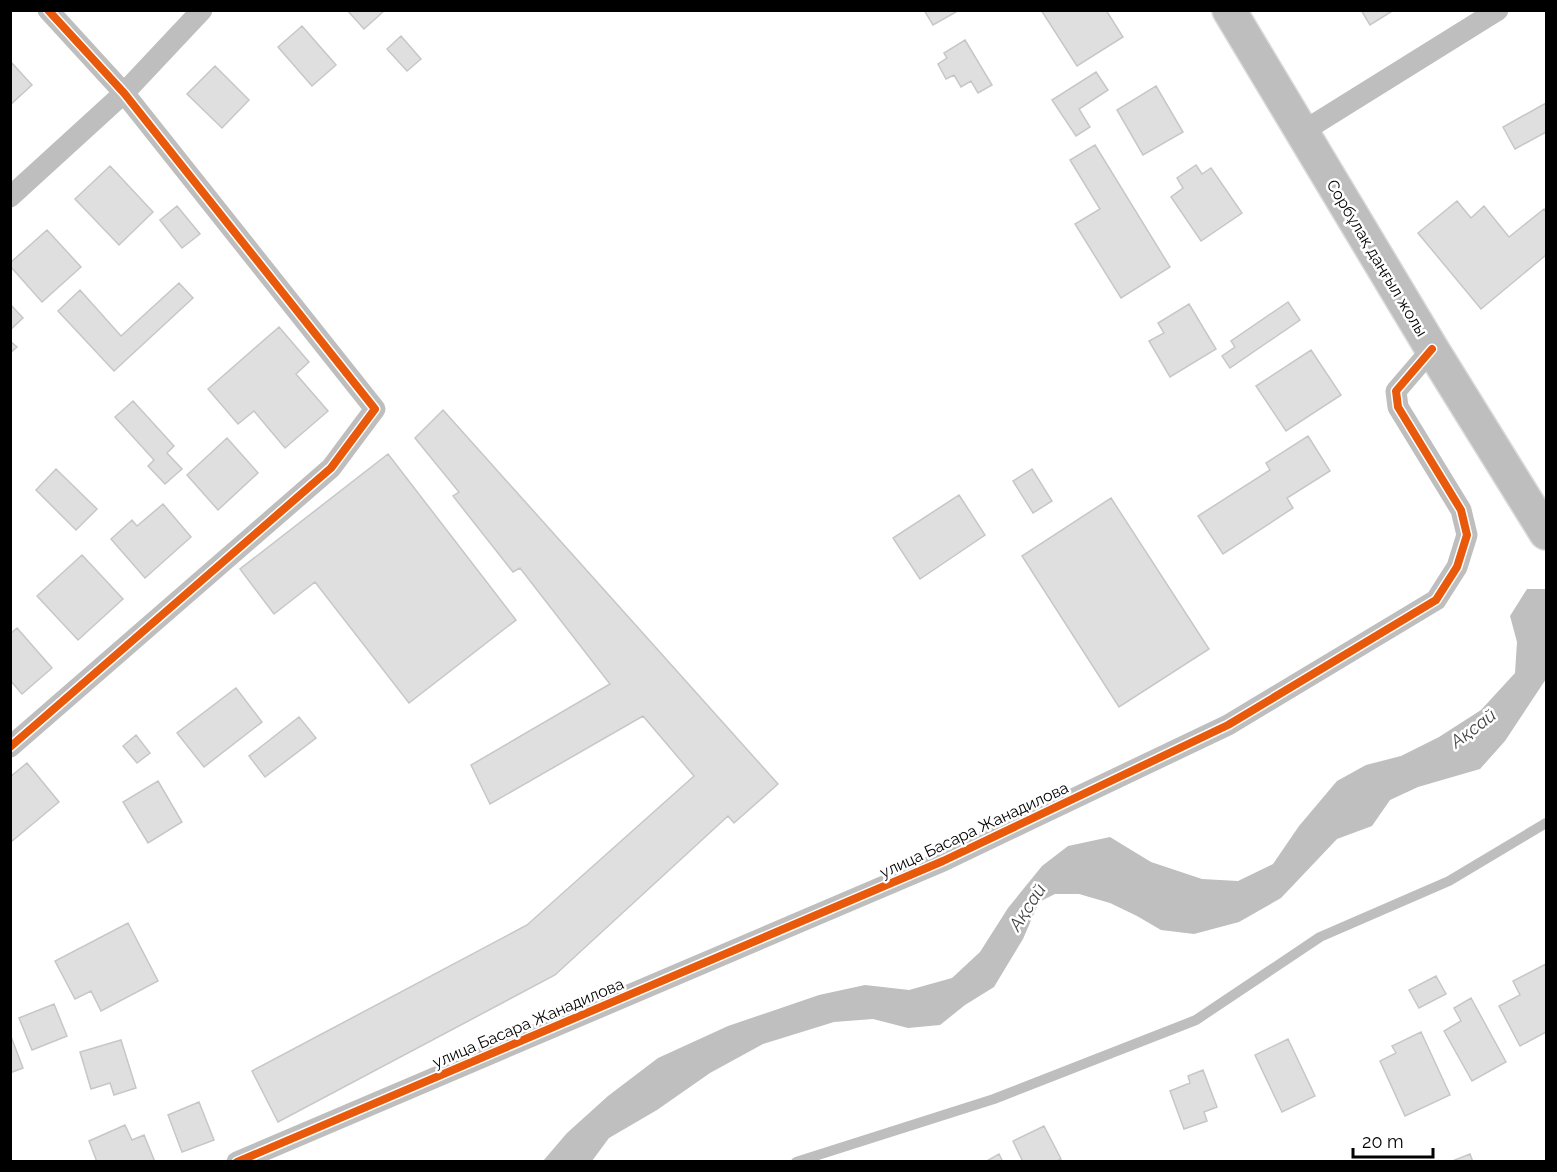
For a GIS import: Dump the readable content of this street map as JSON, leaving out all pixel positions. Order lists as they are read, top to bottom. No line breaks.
{"streets":{"main road":["Сорбұлақ даңғыл жолы"],"street":["улица Басара Жанадилова"]},"crossings":[["Сорбұлақ даңғыл жолы","улица Басара Жанадилова"]],"water":["Ақсай"],"scale_bar":"20 m"}
